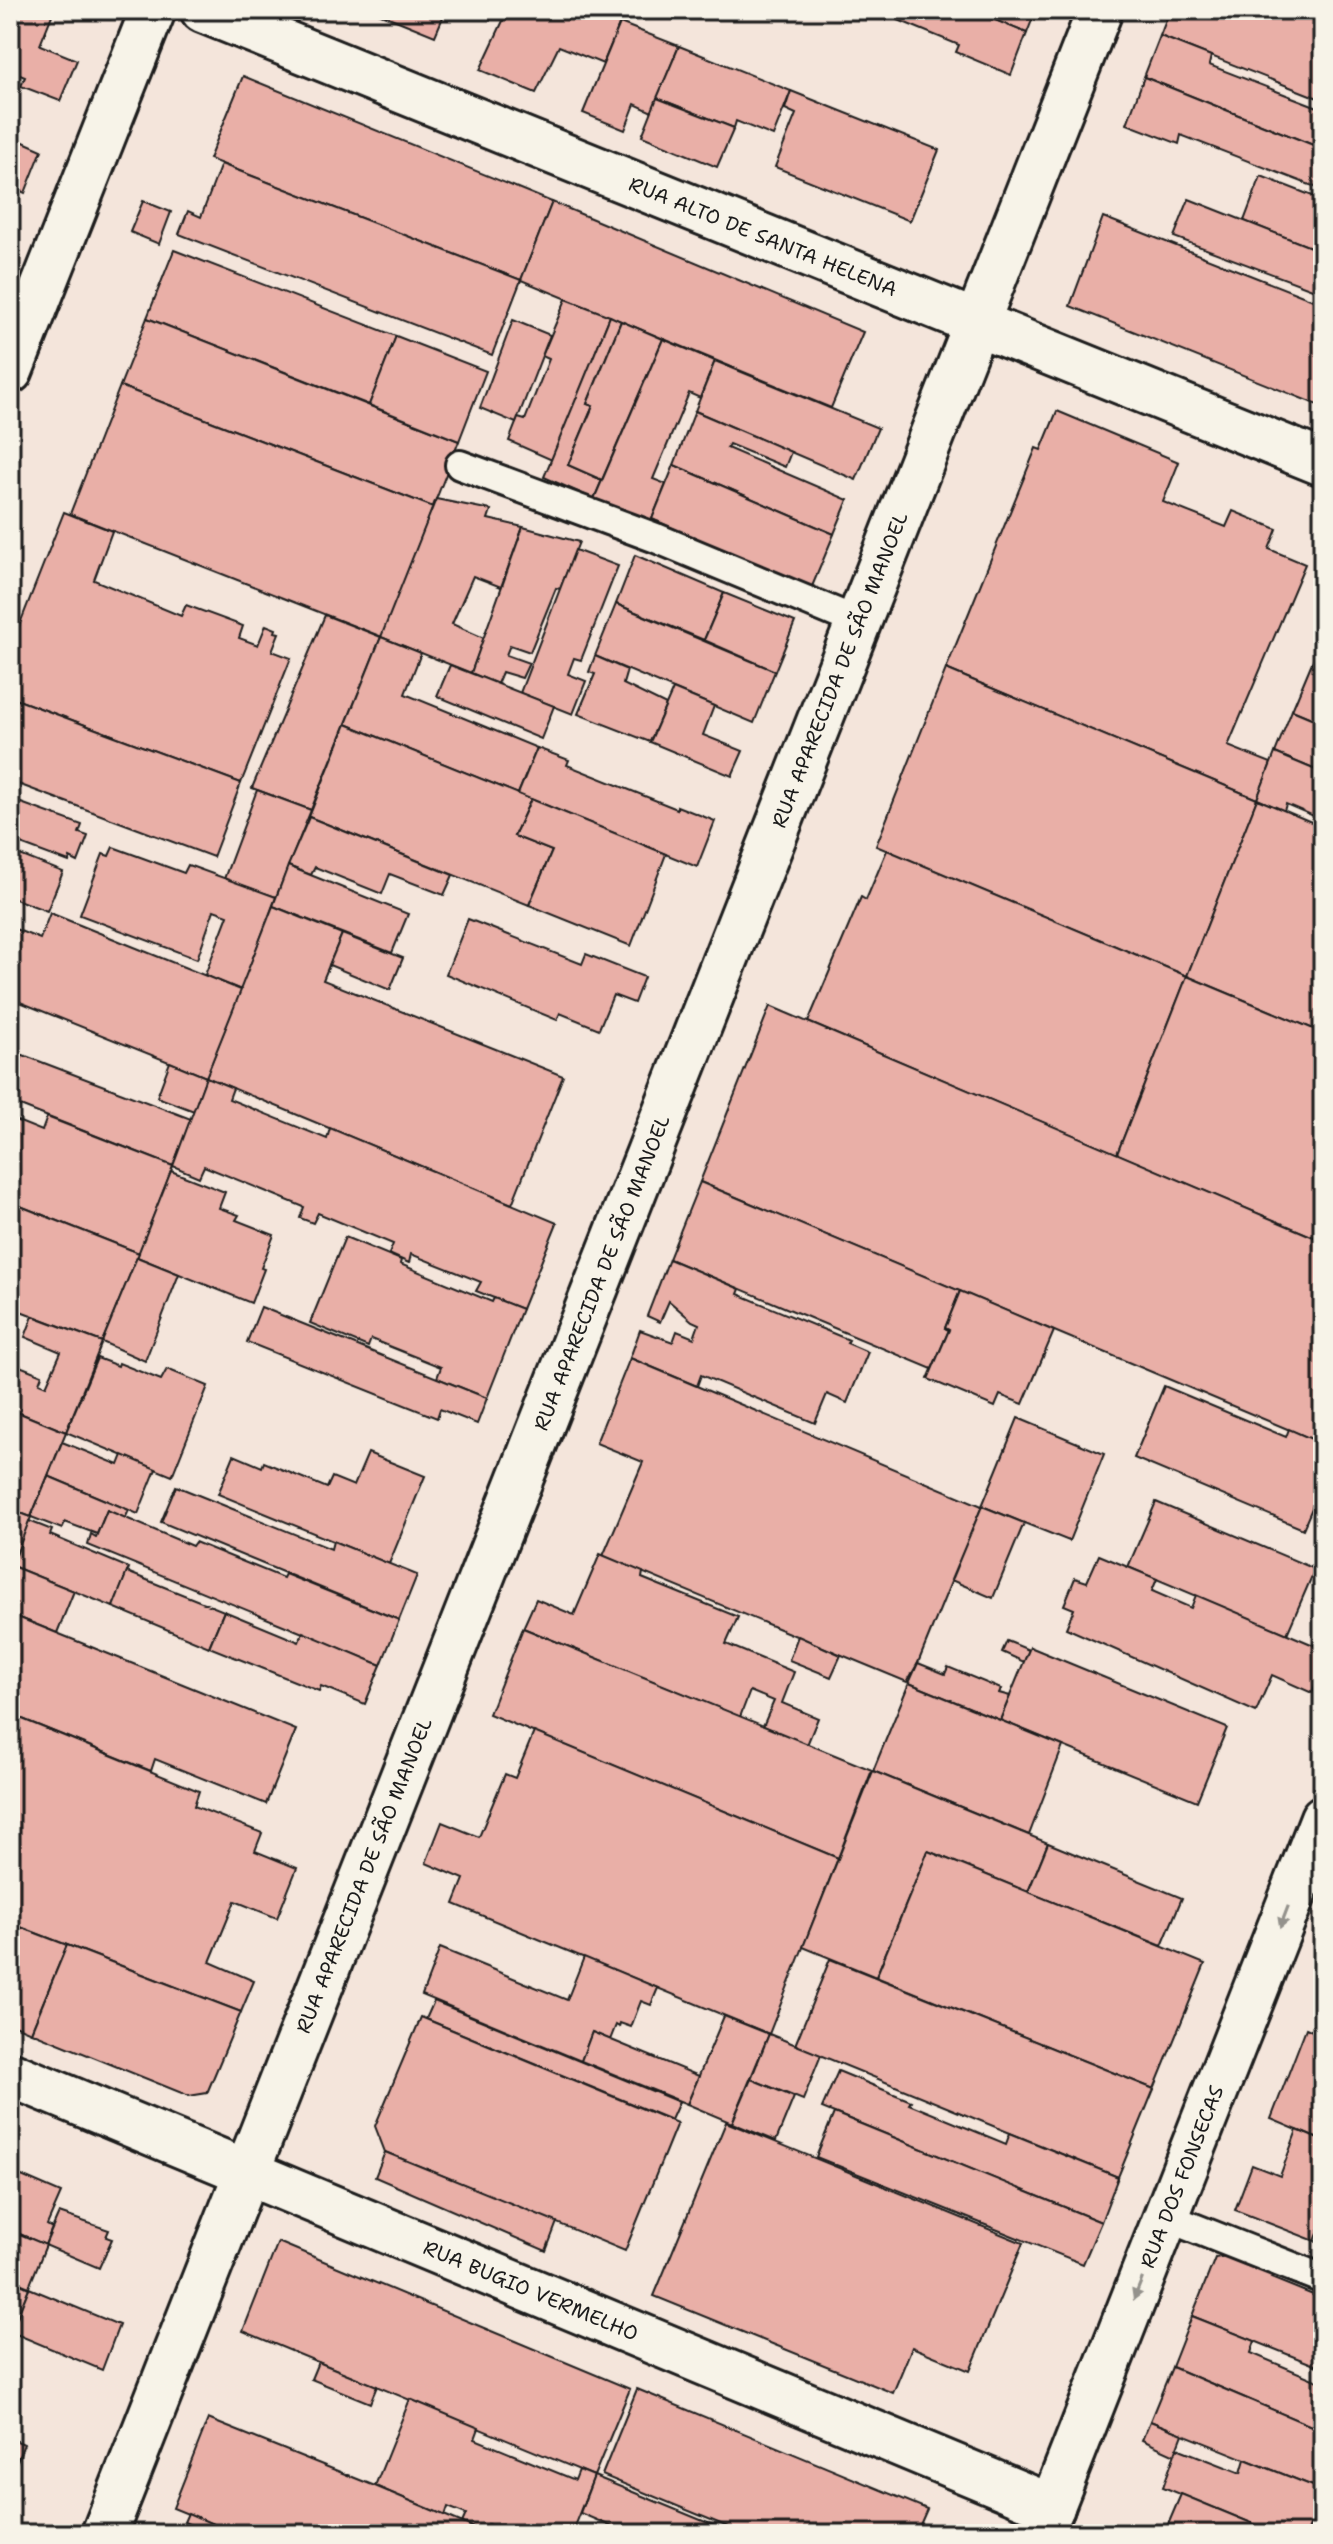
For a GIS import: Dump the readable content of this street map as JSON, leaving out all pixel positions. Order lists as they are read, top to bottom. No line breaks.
{"streets":{"street":["RUA ALTO DE SANTA HELENA","RUA APARECIDA DE SÃO MANOEL","RUA DOS FONSECAS","RUA BUGIO VERMELHO"]},"crossings":[["RUA ALTO DE SANTA HELENA","RUA APARECIDA DE SÃO MANOEL"],["RUA APARECIDA DE SÃO MANOEL","RUA BUGIO VERMELHO"],["RUA DOS FONSECAS","RUA BUGIO VERMELHO"]],"one_way":["RUA DOS FONSECAS"]}
